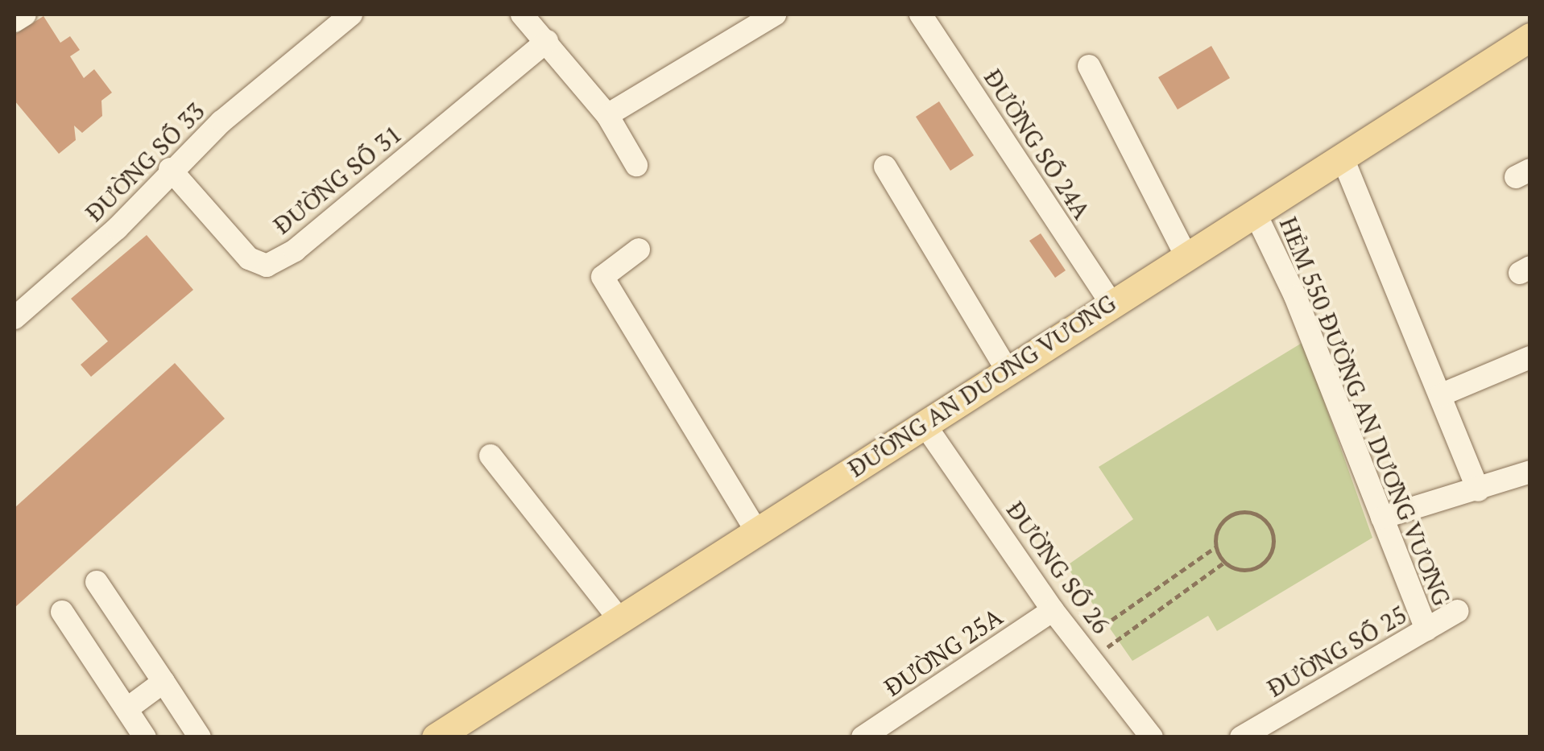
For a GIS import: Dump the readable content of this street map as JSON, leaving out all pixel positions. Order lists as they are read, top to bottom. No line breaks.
{"streets":{"main road":["ĐƯỜNG AN DƯƠNG VƯƠNG"],"street":["ĐƯỜNG SỐ 24A","ĐƯỜNG SỐ 33","ĐƯỜNG SỐ 31","HẺM 550 ĐƯỜNG AN DƯƠNG VƯƠNG","ĐƯỜNG SỐ 26","ĐƯỜNG SỐ 25","ĐƯỜNG 25A"]},"crossings":[["ĐƯỜNG SỐ 24A","ĐƯỜNG AN DƯƠNG VƯƠNG"],["ĐƯỜNG SỐ 33","ĐƯỜNG SỐ 31"],["ĐƯỜNG AN DƯƠNG VƯƠNG","HẺM 550 ĐƯỜNG AN DƯƠNG VƯƠNG"],["ĐƯỜNG AN DƯƠNG VƯƠNG","ĐƯỜNG SỐ 26"],["HẺM 550 ĐƯỜNG AN DƯƠNG VƯƠNG","ĐƯỜNG SỐ 25"],["ĐƯỜNG SỐ 26","ĐƯỜNG 25A"]]}
